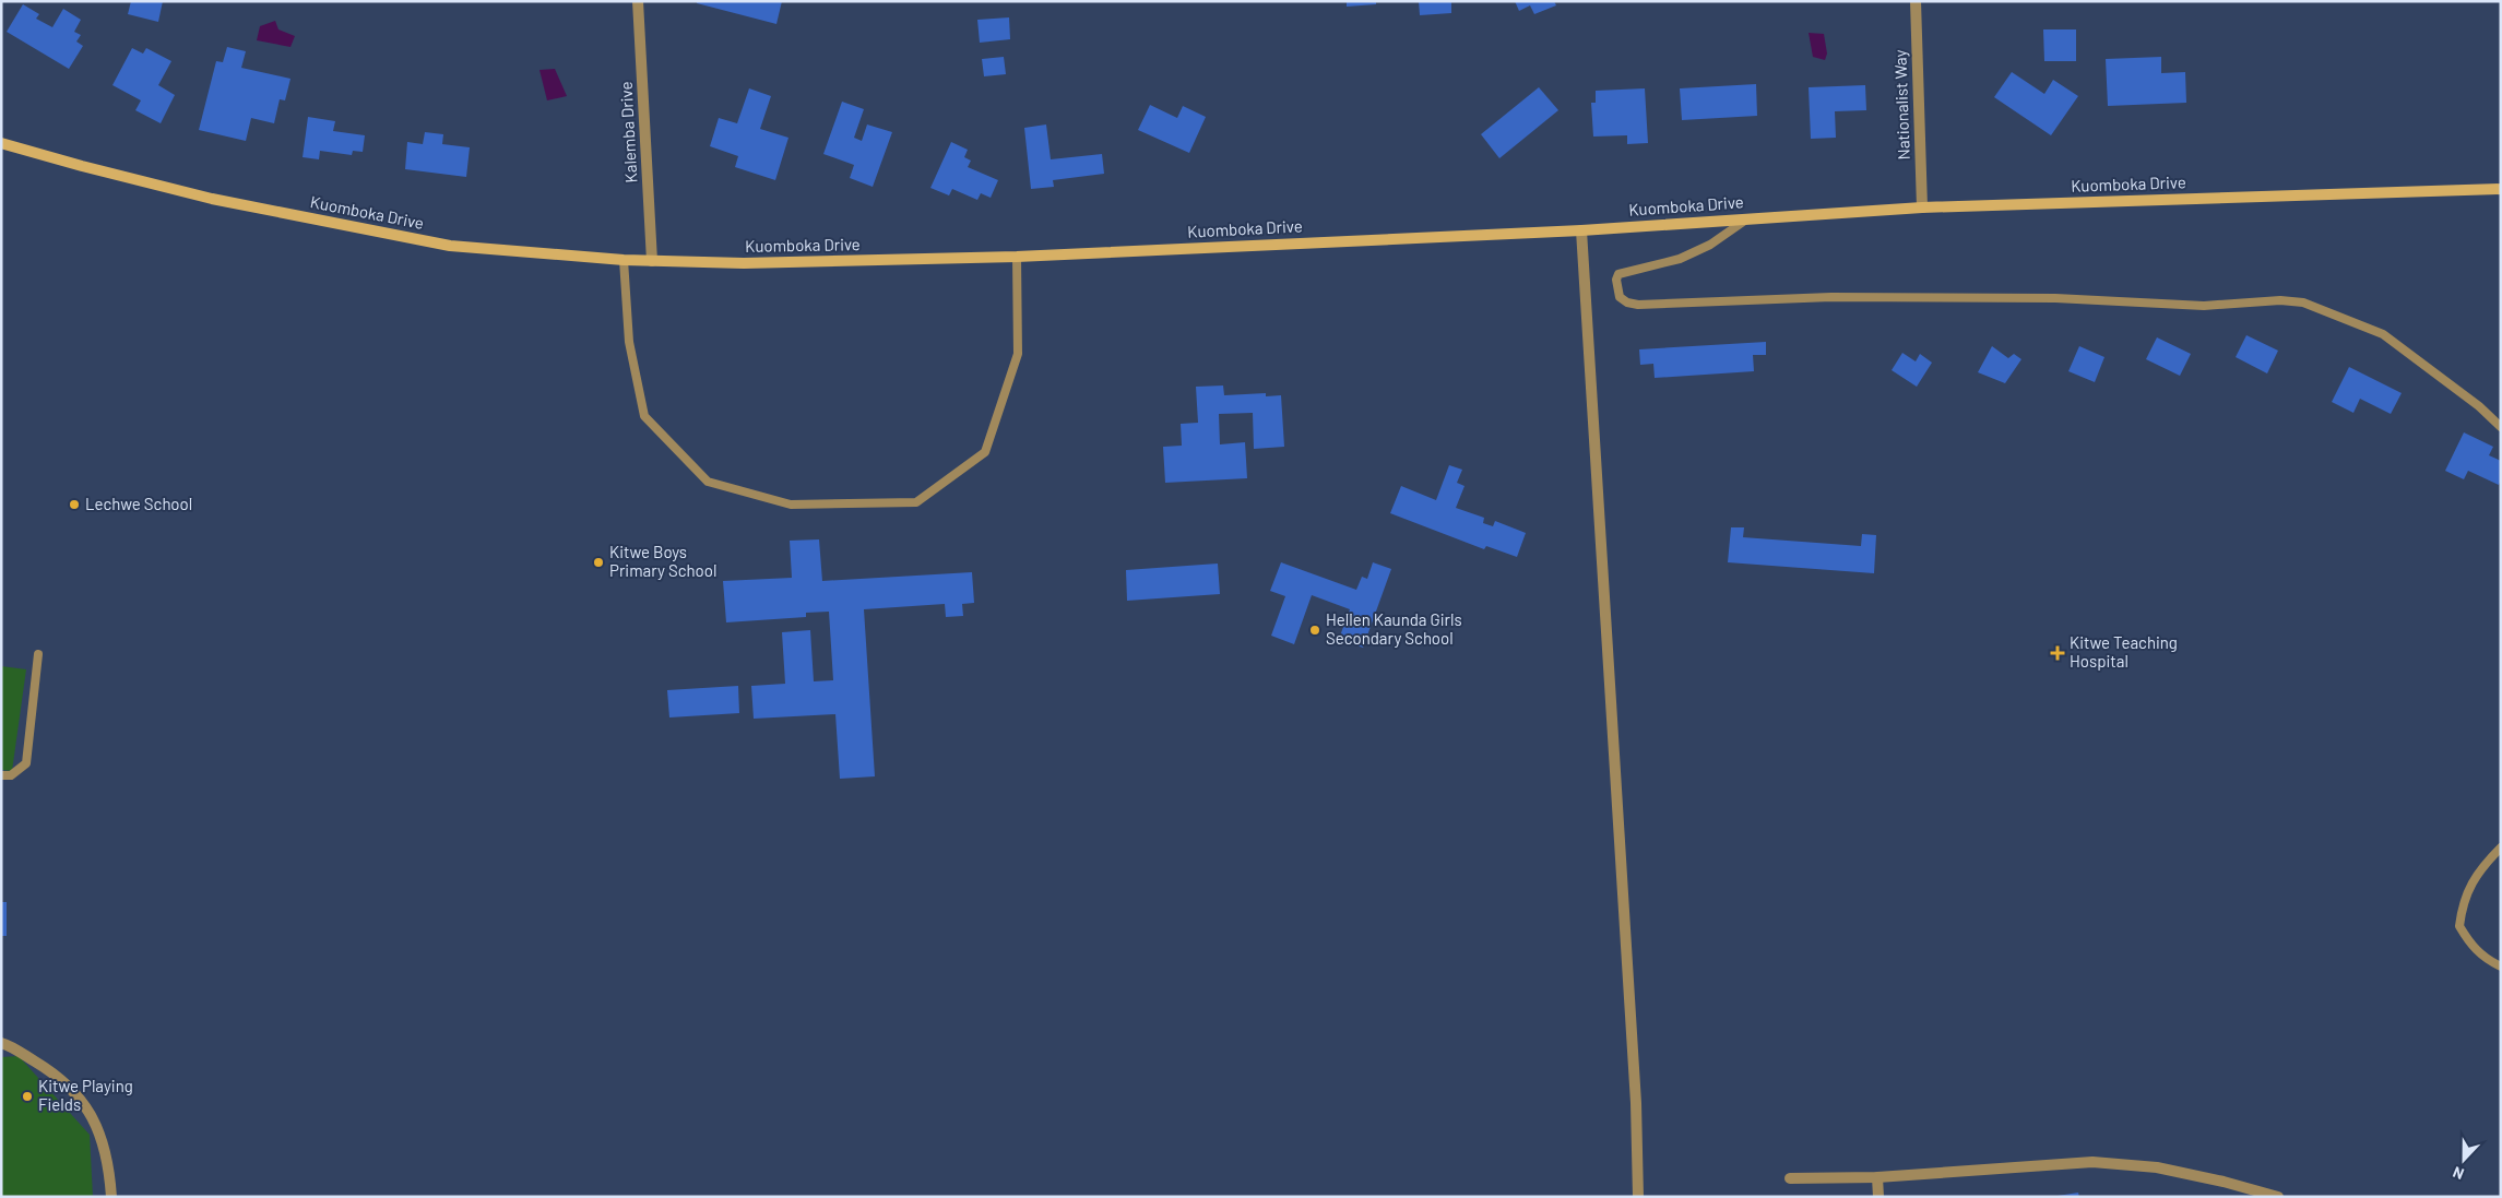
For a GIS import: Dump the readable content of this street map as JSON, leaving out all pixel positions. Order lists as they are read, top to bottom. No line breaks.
{"streets":{"main road":["Kuomboka Drive"],"street":["Nationalist Way","Kalemba Drive"]},"crossings":[["Nationalist Way","Kuomboka Drive"],["Kalemba Drive","Kuomboka Drive"]],"places":{"other":["Lechwe School","Kitwe Boys Primary School","Hellen Kaunda Girls Secondary School","Kitwe Playing Fields"],"health":["Kitwe Teaching Hospital"]},"north":"bottom"}
